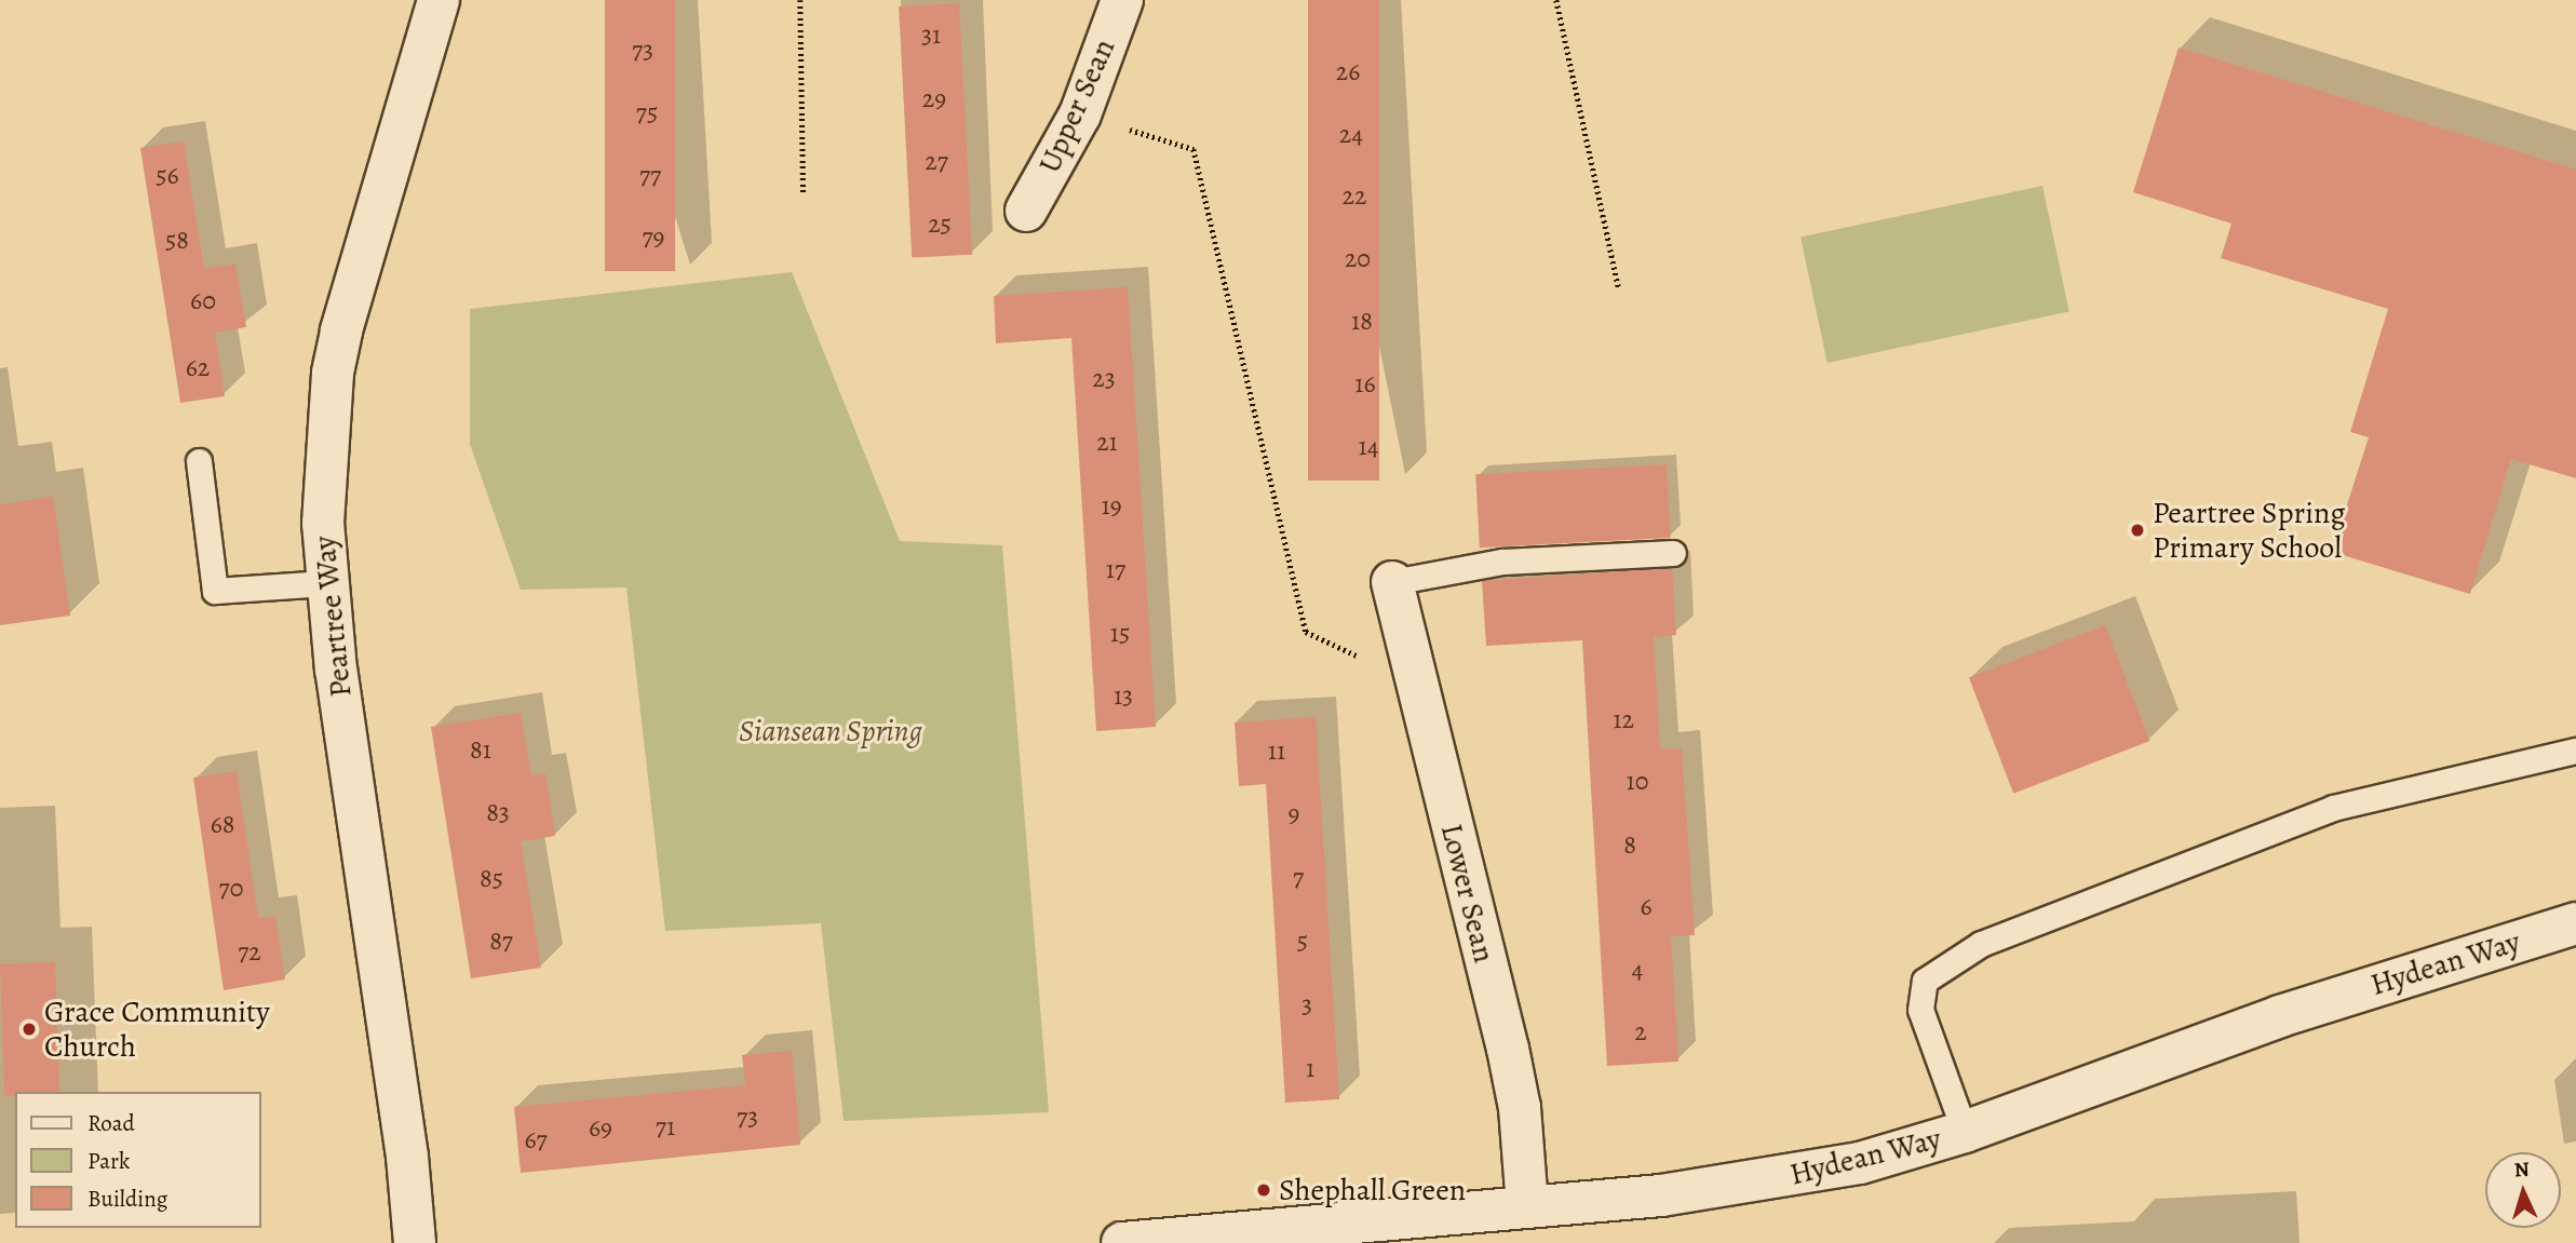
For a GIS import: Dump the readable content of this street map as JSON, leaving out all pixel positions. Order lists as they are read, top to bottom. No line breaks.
{"streets":{"street":["Upper Sean","Peartree Way","Lower Sean","Hydean Way"]},"crossings":[["Lower Sean","Hydean Way"]],"parks":["Siansean Spring"],"places":["Peartree Spring Primary School","Grace Community Church","Shephall Green"],"house_numbers":["31","73","26","29","75","24","27","56","77","22","25","79","58","20","60","18","62","23","16","21","14","19","17","15","13","12","81","11","10","83","9","68","8","7","85","70","6","87","5","72","4","3","2","1","73","71","69","67"],"legend":["Road","Park","Building"],"north":"top"}
